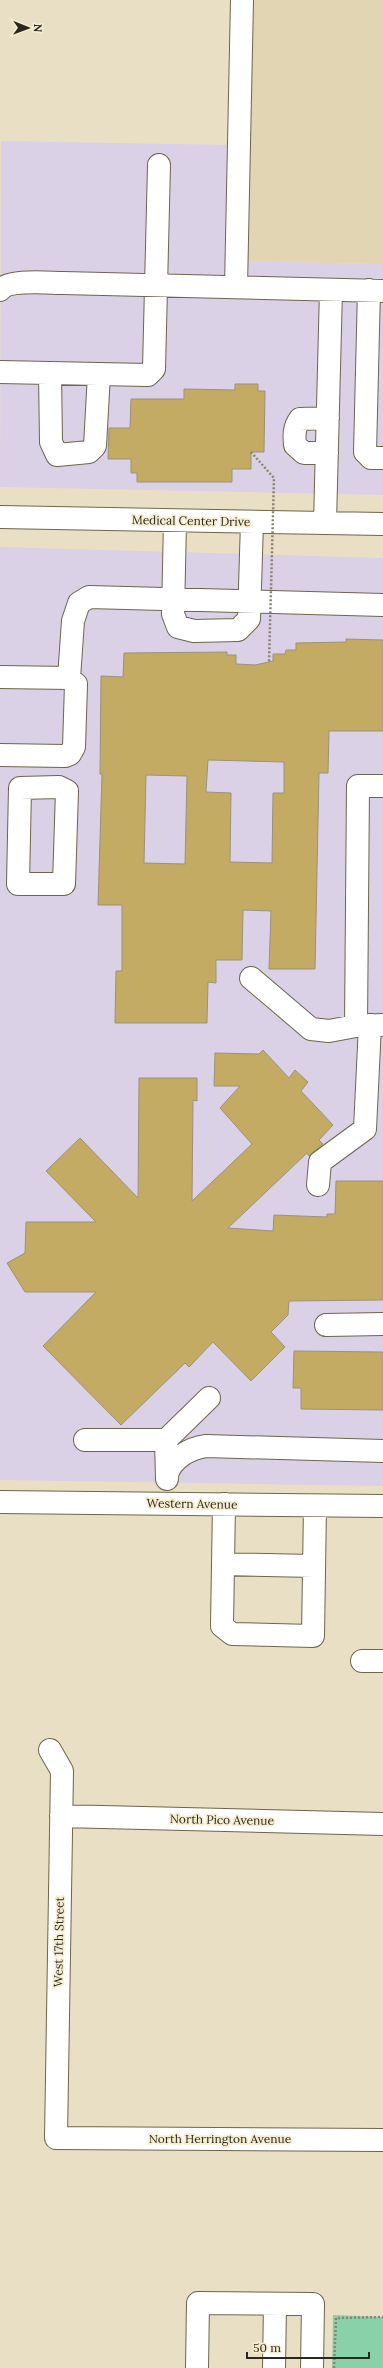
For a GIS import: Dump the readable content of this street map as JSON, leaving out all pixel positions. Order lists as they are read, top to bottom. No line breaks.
{"streets":{"street":["Medical Center Drive","Western Avenue","North Pico Avenue","West 17th Street","North Herrington Avenue"]},"crossings":[["North Pico Avenue","West 17th Street"],["West 17th Street","North Herrington Avenue"]],"scale_bar":"50 m","north":"right"}
